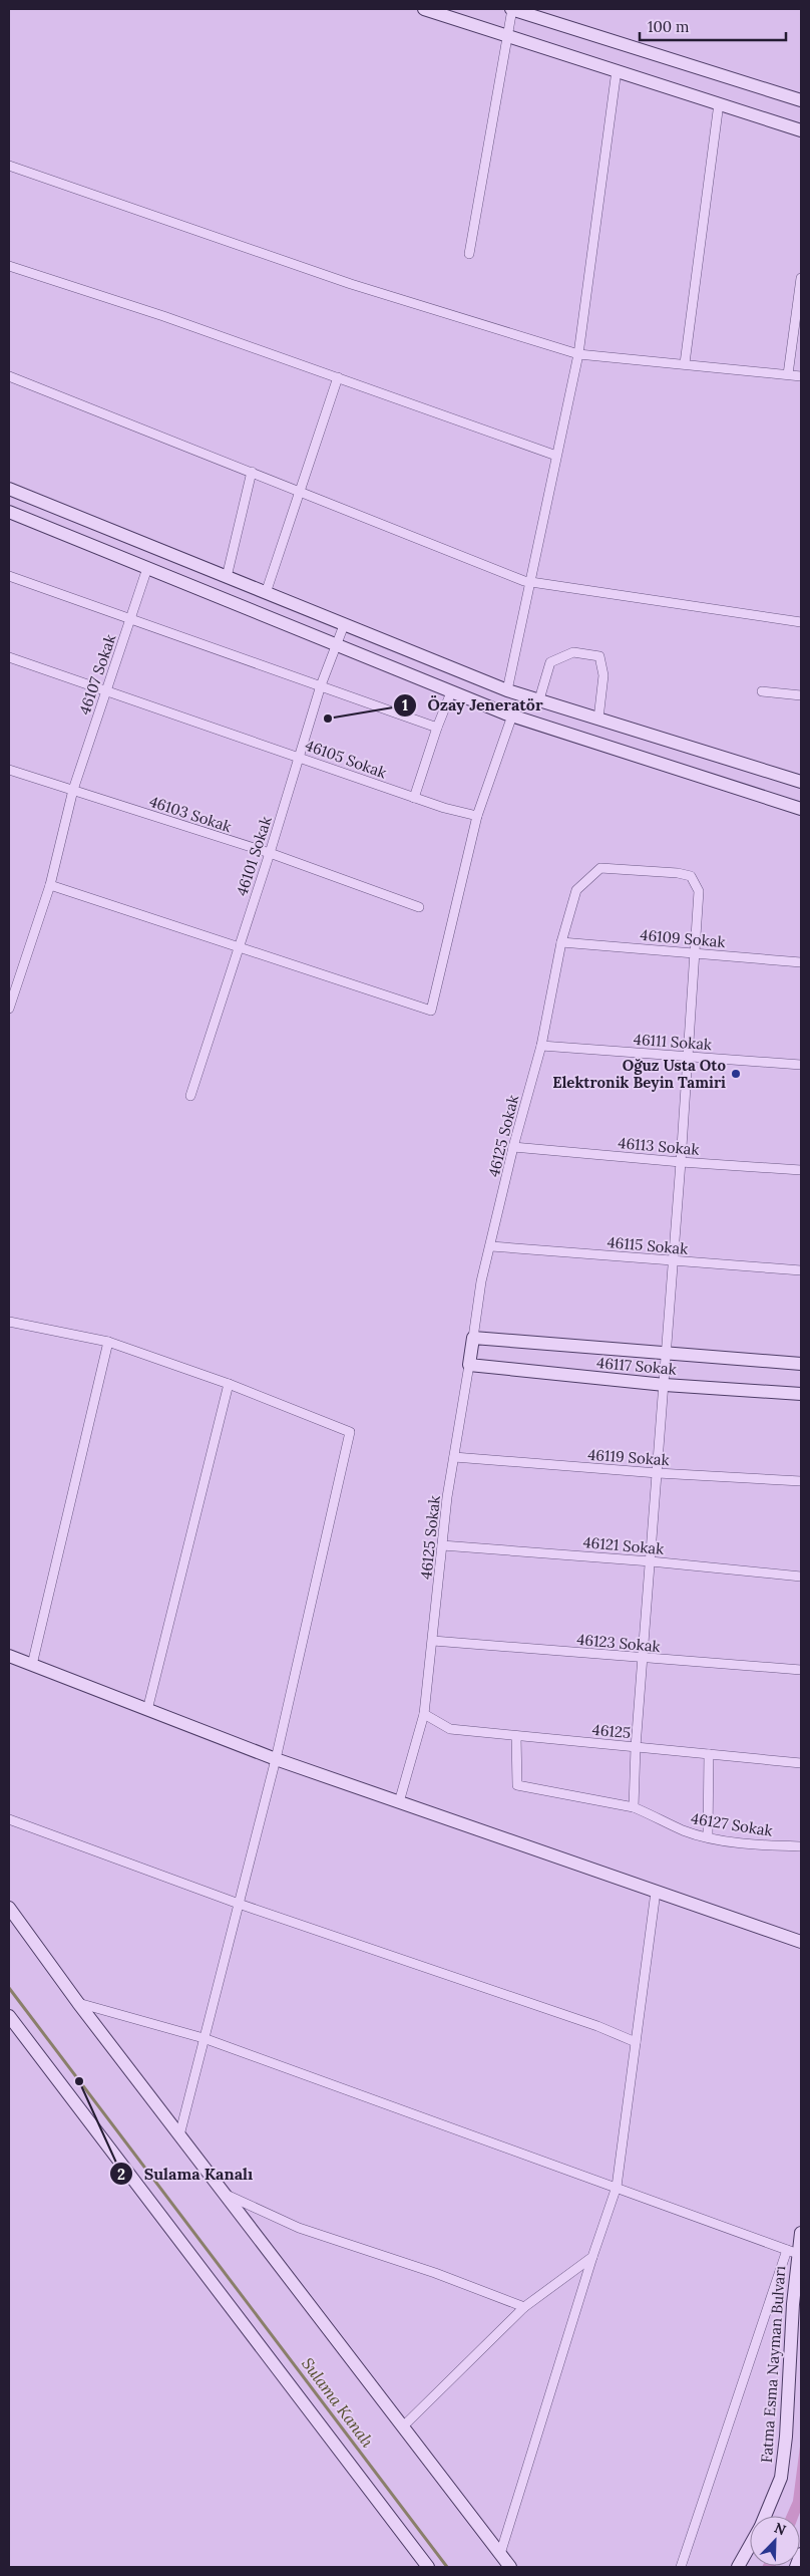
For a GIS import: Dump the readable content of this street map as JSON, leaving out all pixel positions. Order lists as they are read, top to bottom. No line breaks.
{"streets":{"street":["46107 Sokak","46105 Sokak","46103 Sokak","46101 Sokak","46109 Sokak","46111 Sokak","46125 Sokak","46113 Sokak","46115 Sokak","46117 Sokak","46119 Sokak","46121 Sokak","46123 Sokak","46125","46127 Sokak","Fatma Esma Nayman Bulvarı"]},"crossings":[["46107 Sokak","46105 Sokak"],["46107 Sokak","46103 Sokak"],["46105 Sokak","46101 Sokak"],["46103 Sokak","46101 Sokak"],["46109 Sokak","46125 Sokak"],["46111 Sokak","46125 Sokak"],["46125 Sokak","46113 Sokak"],["46125 Sokak","46115 Sokak"],["46125 Sokak","46117 Sokak"],["46125 Sokak","46119 Sokak"],["46125 Sokak","46121 Sokak"],["46125 Sokak","46123 Sokak"],["46125 Sokak","46125"],["46125","46127 Sokak"]],"water":["Sulama Kanalı"],"places":["Özay Jeneratör","Oğuz Usta Oto Elektronik Beyin Tamiri","Sulama Kanalı"],"scale_bar":"100 m","north":"top right"}
